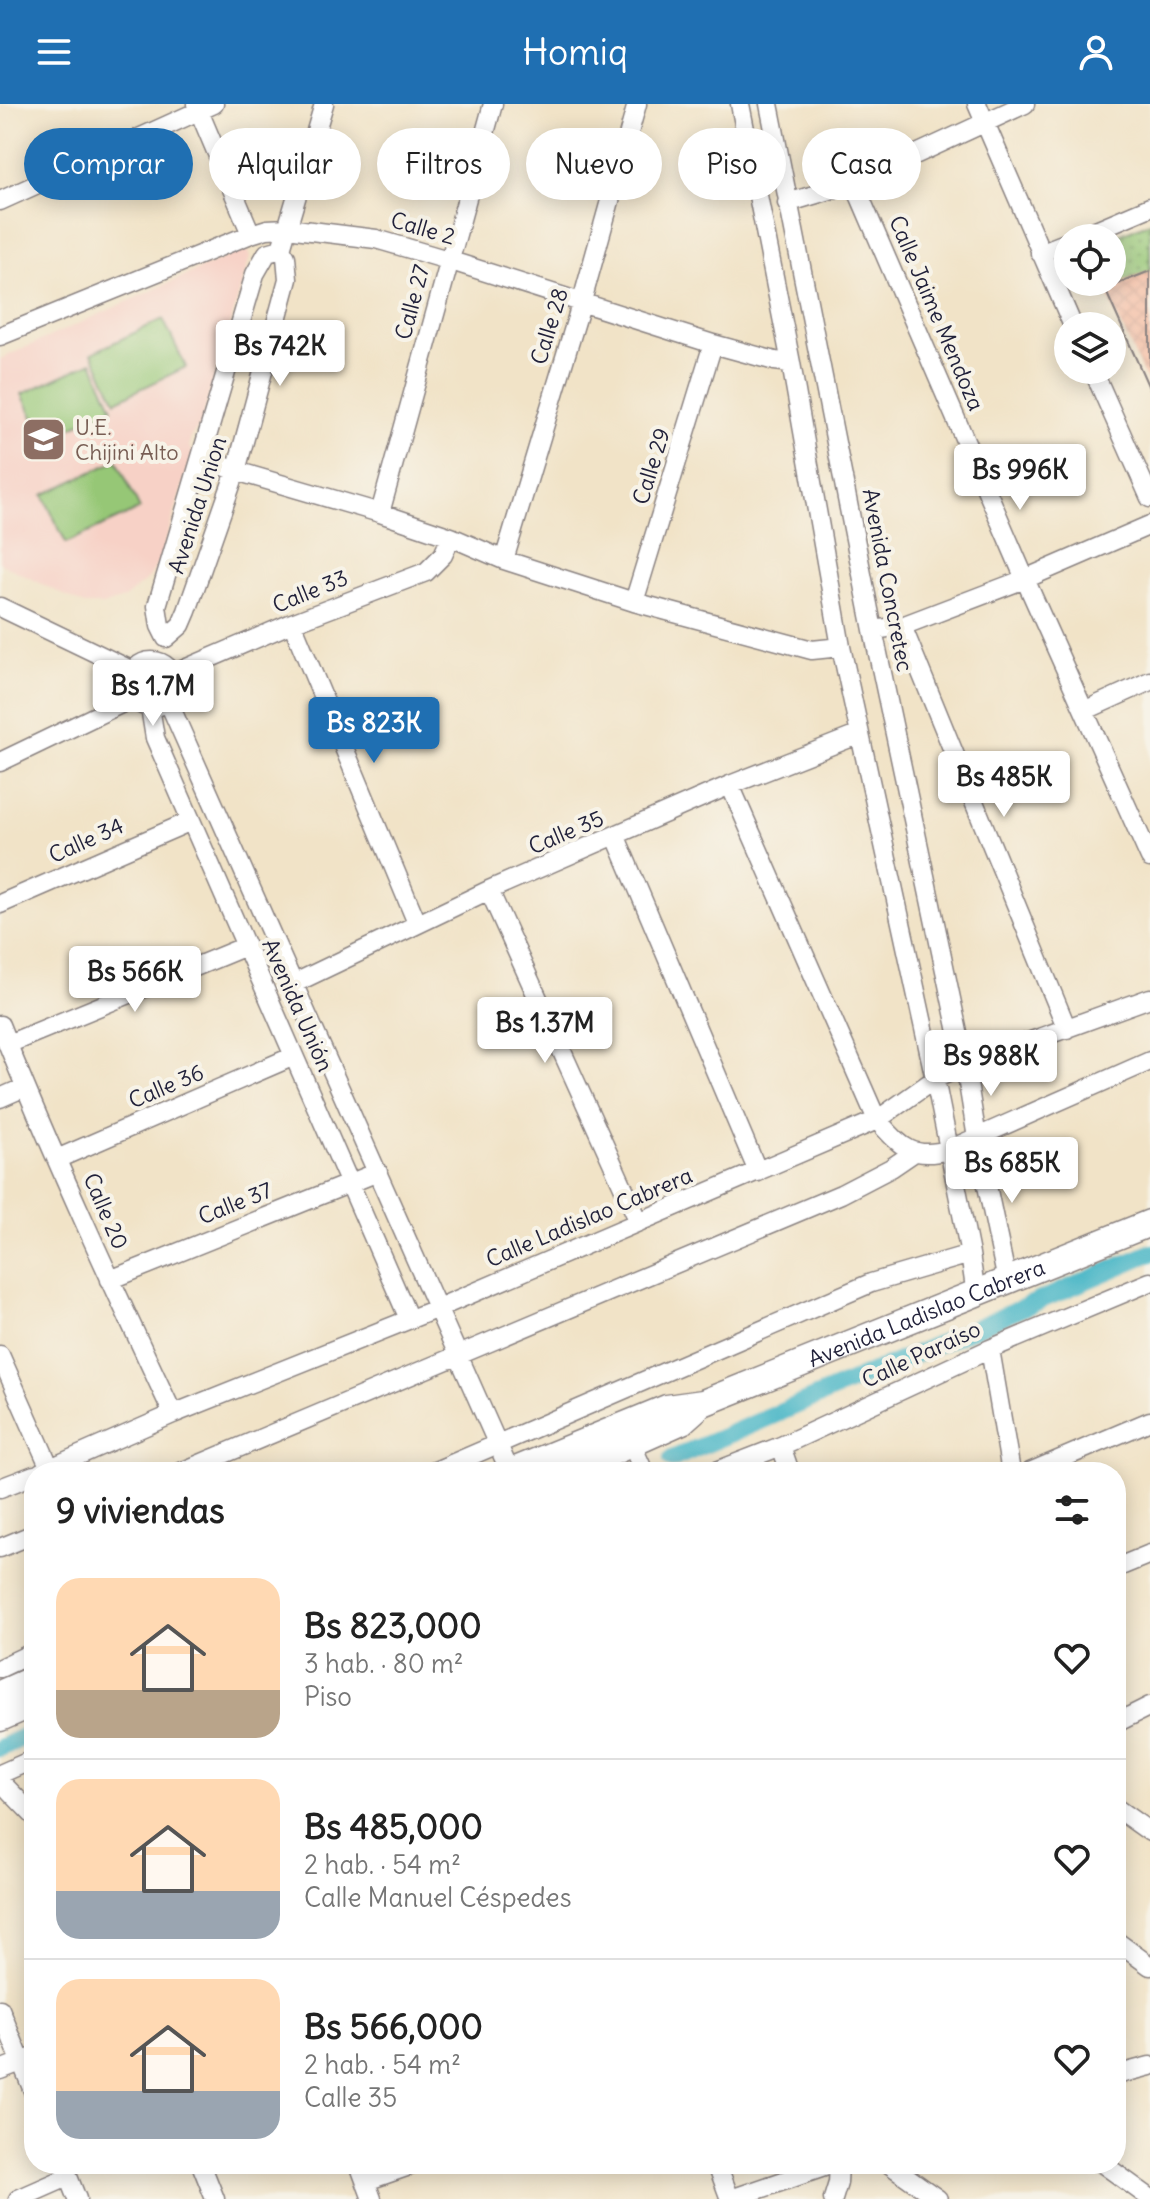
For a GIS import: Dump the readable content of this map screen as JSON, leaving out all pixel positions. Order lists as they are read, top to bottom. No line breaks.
{"streets":{"highway":["Avenida Ladislao Cabrera"],"street":["Calle 2","Calle 27","Calle Jaime Mendoza","Calle 28","Calle 29","Avenida Union","Avenida Concretec","Calle 33","Calle 35","Calle 34","Avenida Unión","Calle 36","Calle 37","Calle 20","Calle Ladislao Cabrera","Calle Paraíso"]},"crossings":[["Calle 2","Calle 27"],["Calle 2","Calle 28"],["Calle 2","Calle 29"],["Calle 2","Avenida Union"],["Avenida Concretec","Calle Ladislao Cabrera"],["Avenida Concretec","Avenida Ladislao Cabrera"],["Calle 33","Avenida Unión"],["Calle 34","Avenida Unión"],["Avenida Unión","Calle 36"],["Avenida Unión","Calle 37"],["Avenida Unión","Calle Ladislao Cabrera"],["Calle 36","Calle 20"],["Calle 37","Calle 20"],["Calle 20","Calle Ladislao Cabrera"]],"places":{"school or university":["U.E. Chijini Alto"]},"page":{"header":"Homiq","chip":["Comprar","Alquilar","Filtros","Nuevo","Piso","Casa"],"price":["Bs 742K","Bs 996K","Bs 1.7M","Bs 823K","Bs 485K","Bs 566K","Bs 1.37M","Bs 988K","Bs 685K"],"heading":"9 viviendas","list":[{"name":"Bs 823,000","note":"3 hab. · 80 m² · Piso"},{"name":"Bs 485,000","note":"2 hab. · 54 m² · Calle Manuel Céspedes"},{"name":"Bs 566,000","note":"2 hab. · 54 m² · Calle 35"}]}}
